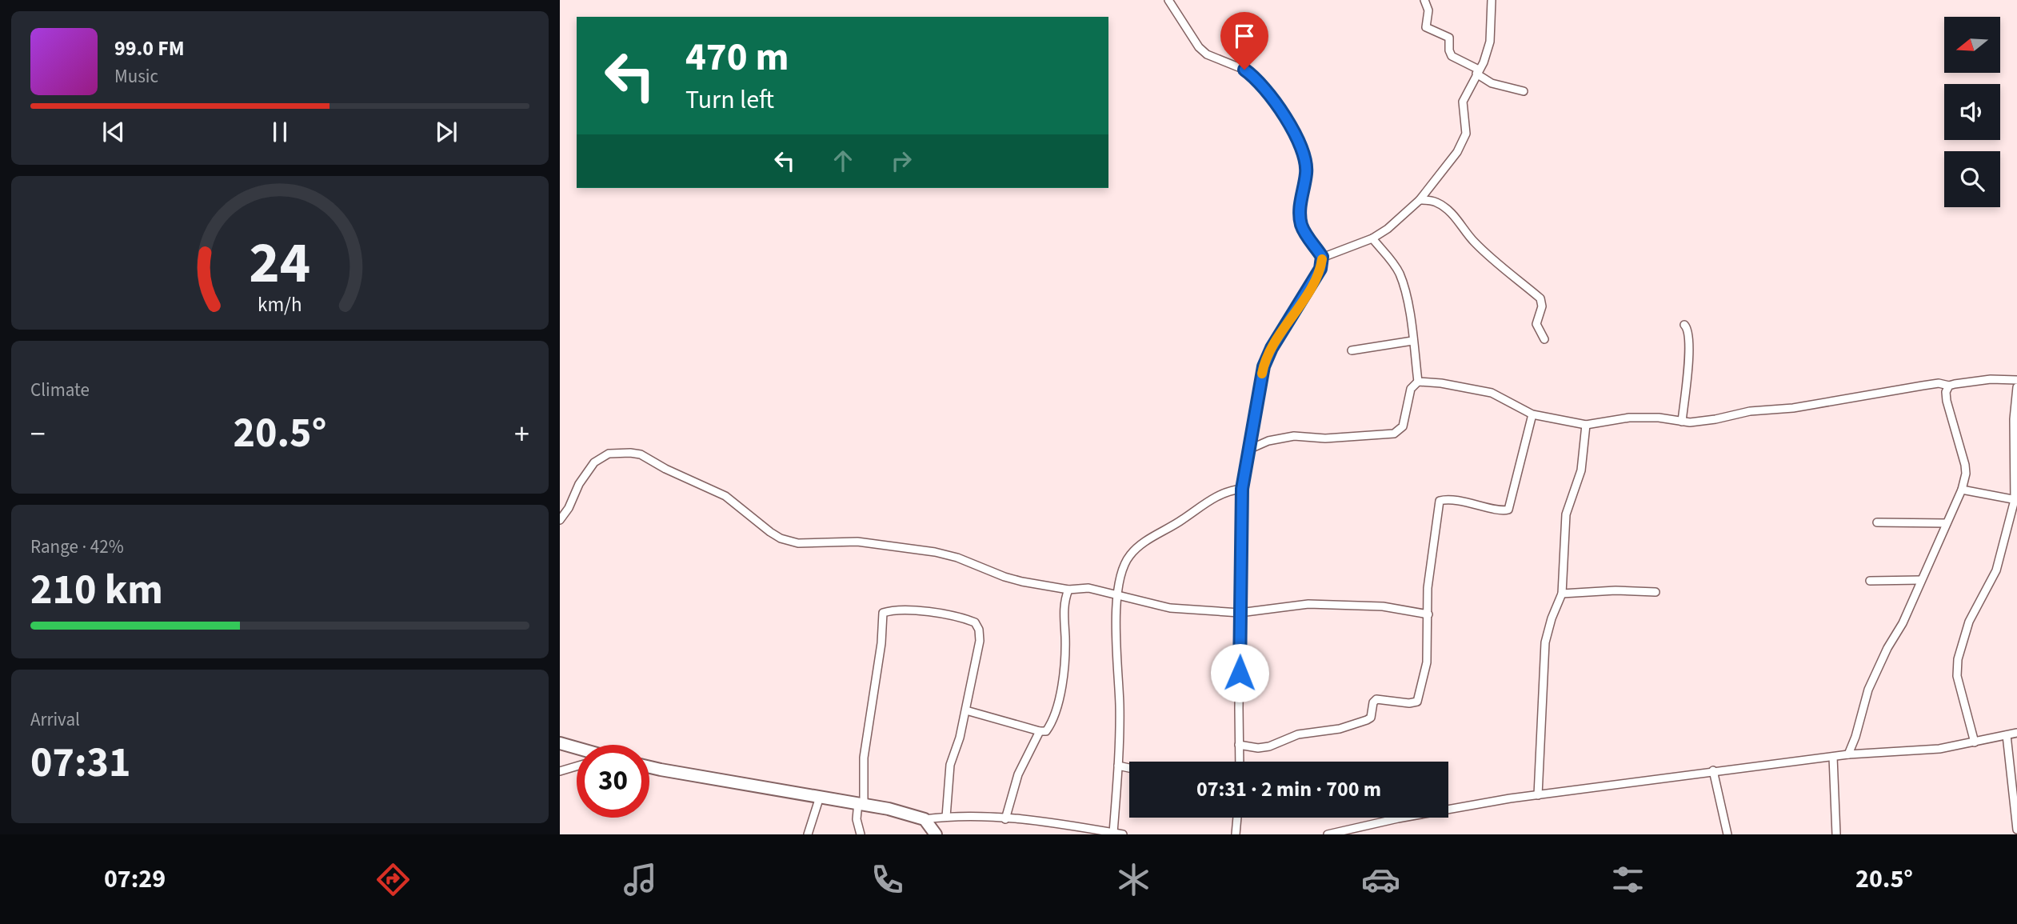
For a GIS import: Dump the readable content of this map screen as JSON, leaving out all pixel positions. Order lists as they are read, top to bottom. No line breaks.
{"north":"left","page":{"turn":["470 m","Turn left"],"song":["99.0 FM","Music"],"tile":["Climate",["Range · 42%","210 km"],["Arrival","07:31"]],"heat":["−","20.5°","+"],"limit":"30","trip":"07:31 · 2 min · 700 m","tabs":["07:29","20.5°"],"gauge":["24","km/h"]}}
